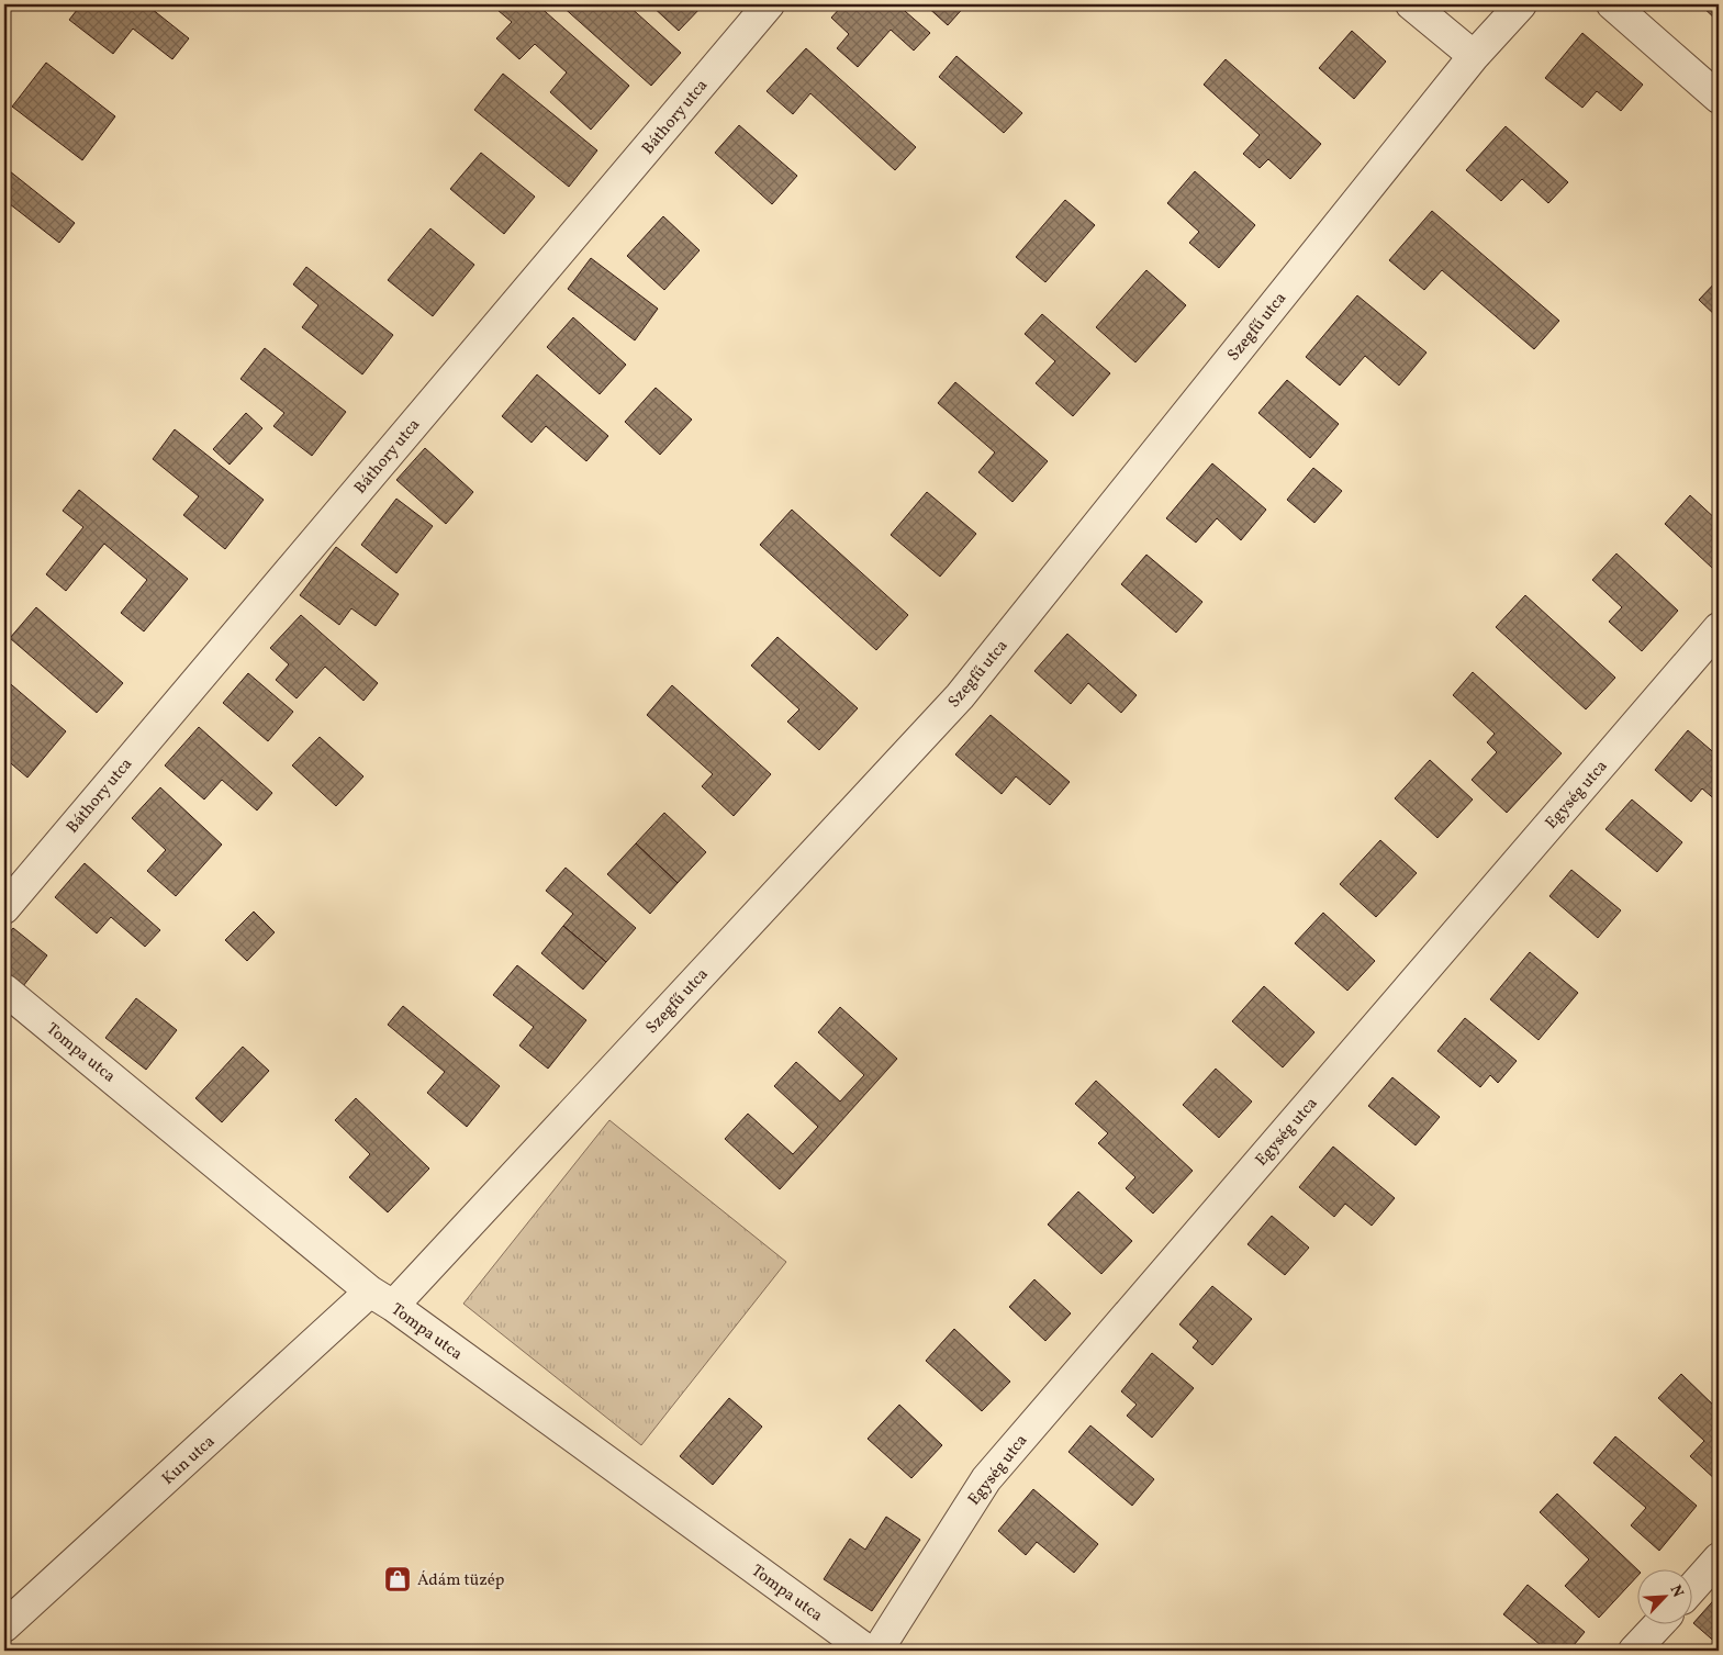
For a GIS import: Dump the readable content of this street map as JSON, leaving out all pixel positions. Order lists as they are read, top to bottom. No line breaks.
{"streets":{"street":["Báthory utca","Szegfű utca","Egység utca","Tompa utca","Kun utca"]},"crossings":[["Szegfű utca","Tompa utca"],["Szegfű utca","Kun utca"],["Tompa utca","Kun utca"]],"places":{"shop":["Ádám tüzép"]},"north":"top right"}
